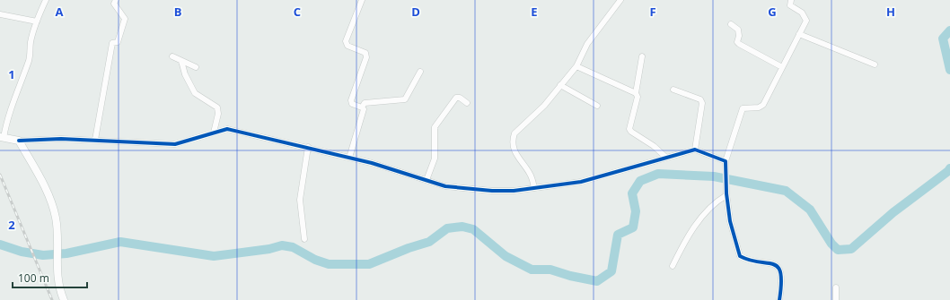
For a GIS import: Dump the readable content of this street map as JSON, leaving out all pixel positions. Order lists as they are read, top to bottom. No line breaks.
{"scale_bar":"100 m","grid":{"columns":["A","B","C","D","E","F","G","H"],"rows":["1","2"]}}
